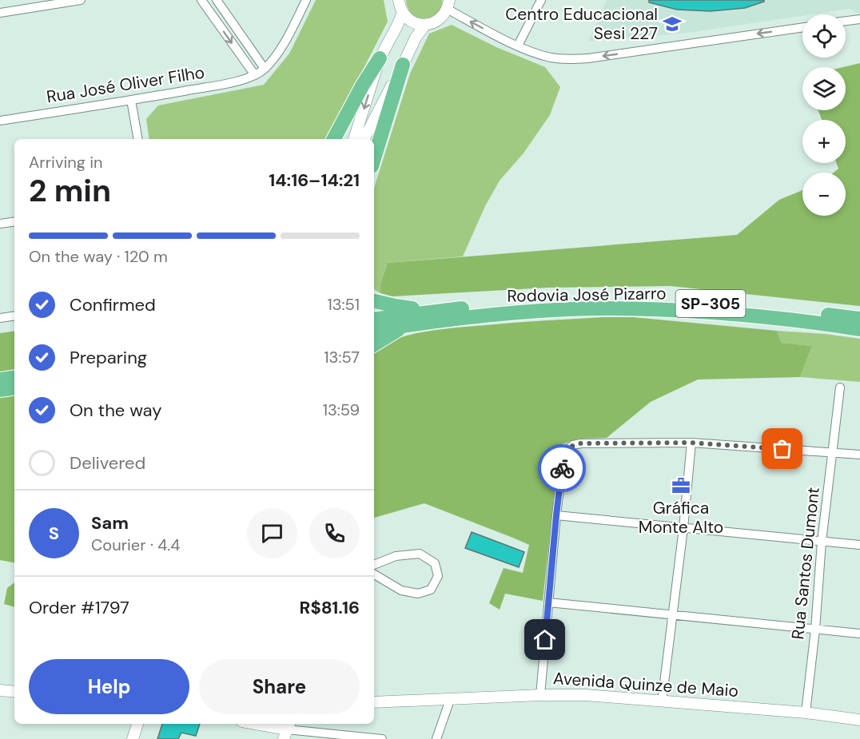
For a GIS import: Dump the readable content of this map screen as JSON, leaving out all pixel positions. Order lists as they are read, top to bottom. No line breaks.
{"streets":{"main road":["Rodovia José Pizarro","SP-305"],"street":["Rua José Oliver Filho","Rua Santos Dumont","Avenida Quinze de Maio"]},"crossings":[["Rua Santos Dumont","Avenida Quinze de Maio"]],"places":{"school or university":["Centro Educacional Sesi 227"],"office":["Gráfica Monte Alto"]},"page":{"map_buttons":["+","−"],"heading":["2 min","Arriving in","14:16–14:21"],"panel":["Sam","Courier · 4.4","Order #1797","R$81.16"],"bar":"On the way · 120 m","list":[["Confirmed","13:51"],["Preparing","13:57"],["On the way","13:59"],"Delivered"],"round":"S","buttons":["Help","Share"]}}
